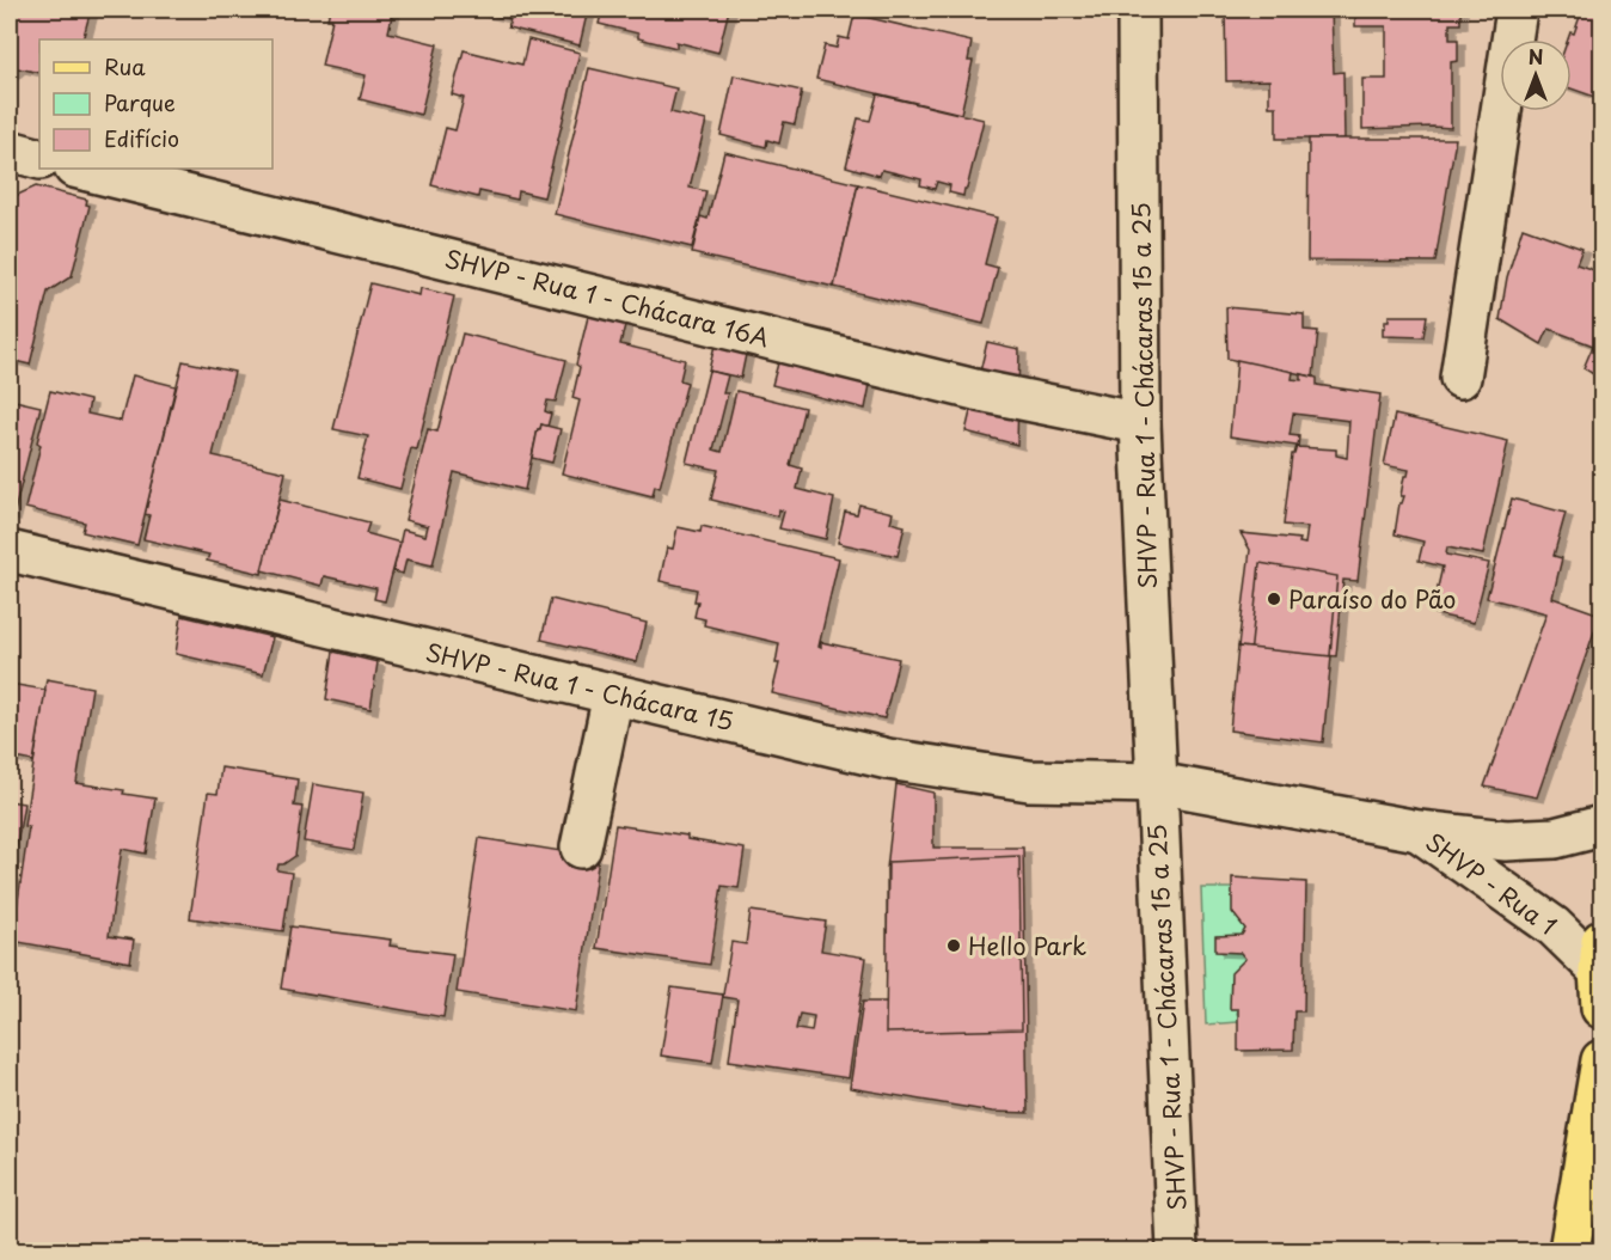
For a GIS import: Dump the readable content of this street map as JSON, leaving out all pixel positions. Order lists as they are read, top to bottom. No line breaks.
{"streets":{"street":["SHVP - Rua 1 - Chácara 16A","SHVP - Rua 1 - Chácaras 15 a 25","SHVP - Rua 1 - Chácara 15","SHVP - Rua 1"]},"crossings":[["SHVP - Rua 1 - Chácara 16A","SHVP - Rua 1 - Chácaras 15 a 25"],["SHVP - Rua 1 - Chácaras 15 a 25","SHVP - Rua 1 - Chácara 15"]],"places":["Paraíso do Pão","Hello Park"],"legend":["Rua","Parque","Edifício"],"north":"top"}
